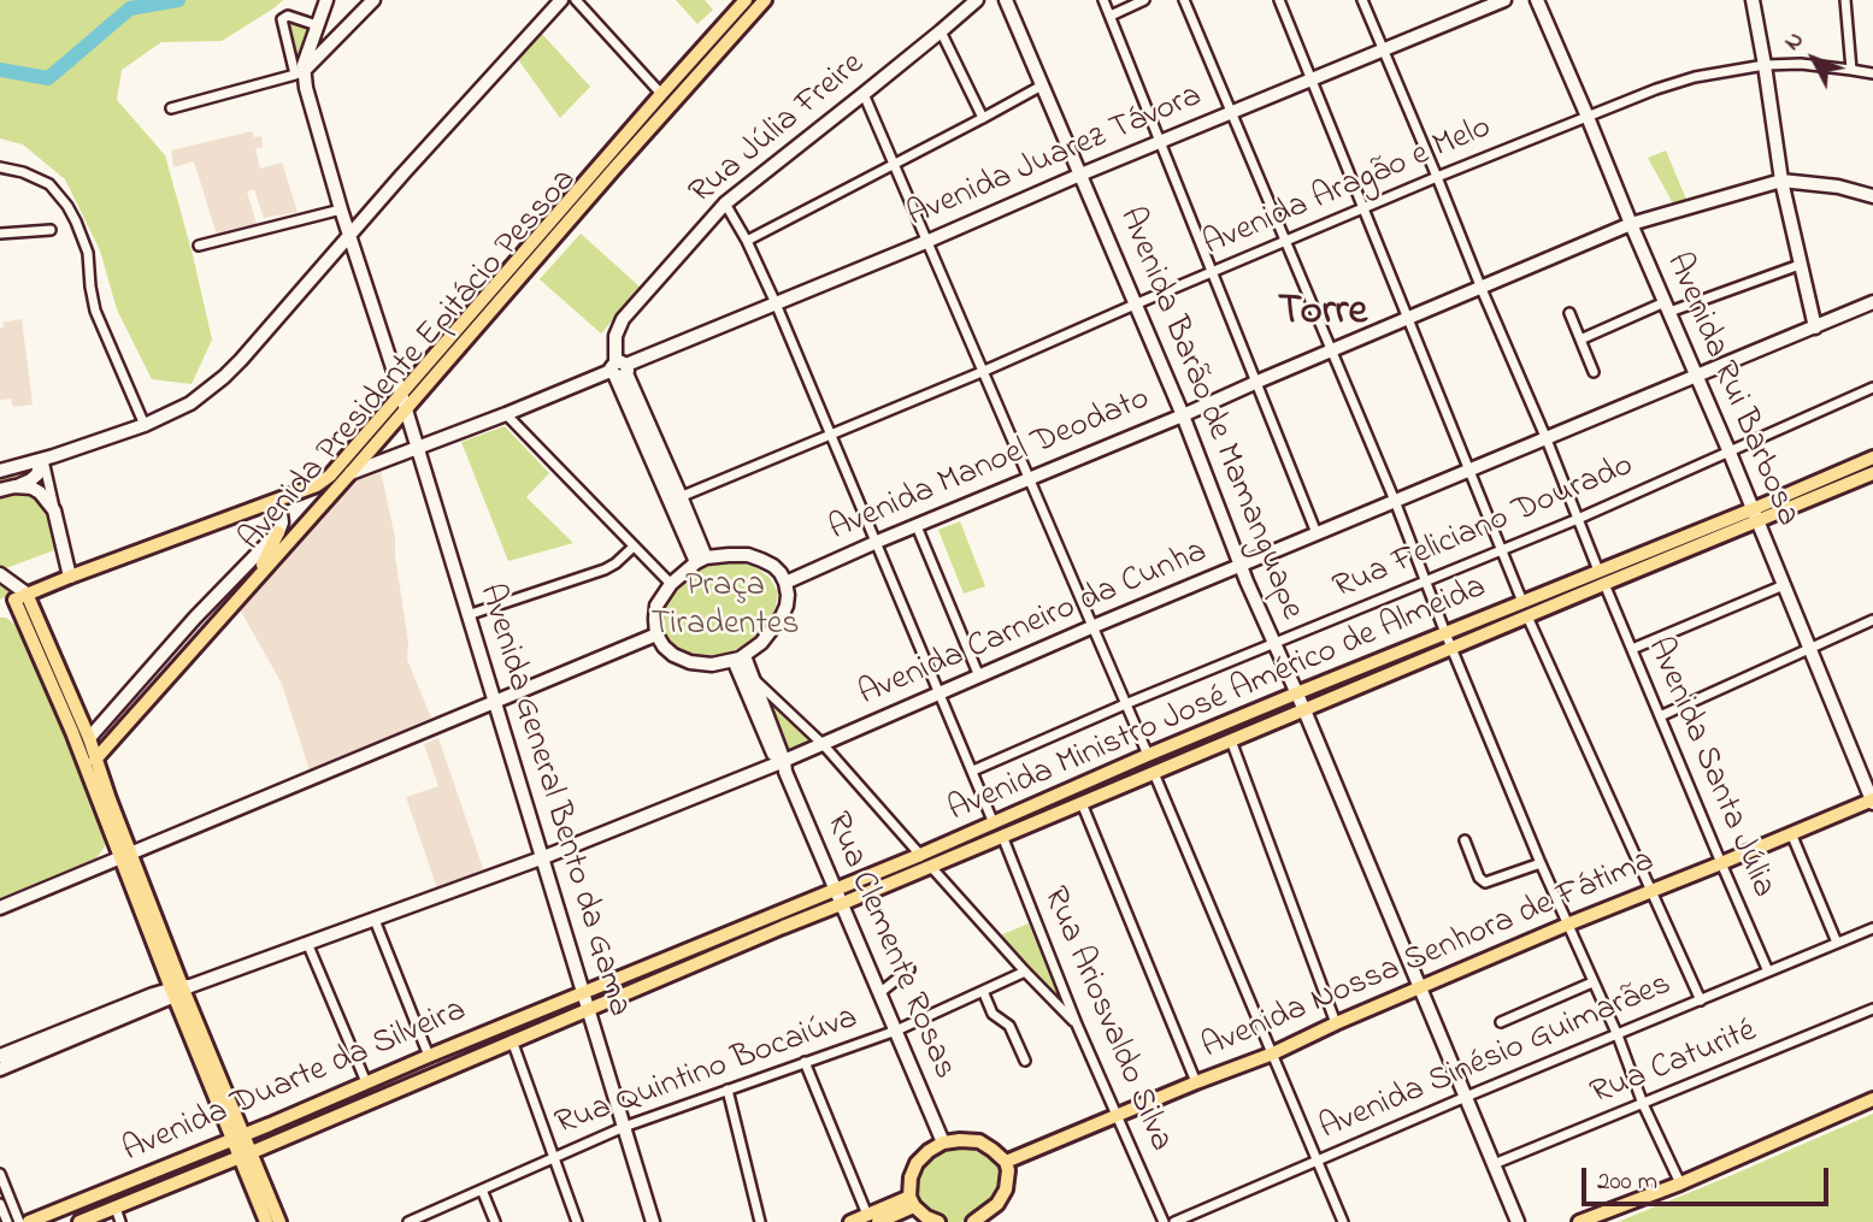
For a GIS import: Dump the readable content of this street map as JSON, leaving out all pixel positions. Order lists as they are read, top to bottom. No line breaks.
{"streets":{"main road":["Avenida Presidente Epitácio Pessoa","Avenida Ministro José Américo de Almeida","Avenida Nossa Senhora de Fátima","Avenida Duarte da Silveira"],"street":["Rua Júlia Freire","Avenida Juarez Távora","Avenida Aragão e Melo","Avenida Rui Barbosa","Avenida Barão de Mamanguape","Avenida Manoel Deodato","Rua Feliciano Dourado","Avenida Carneiro da Cunha","Avenida Santa Júlia","Avenida General Bento da Gama","Rua Clemente Rosas","Rua Ariosvaldo Silva","Avenida Sinésio Guimarães","Rua Caturité","Rua Quintino Bocaiúva"]},"crossings":[["Rua Júlia Freire","Avenida Juarez Távora"],["Rua Júlia Freire","Rua Ariosvaldo Silva"],["Avenida Juarez Távora","Avenida Presidente Epitácio Pessoa"],["Avenida Juarez Távora","Avenida Barão de Mamanguape"],["Avenida Juarez Távora","Avenida General Bento da Gama"],["Avenida Juarez Távora","Rua Ariosvaldo Silva"],["Avenida Aragão e Melo","Avenida Rui Barbosa"],["Avenida Aragão e Melo","Avenida Barão de Mamanguape"],["Avenida Aragão e Melo","Rua Ariosvaldo Silva"],["Avenida Presidente Epitácio Pessoa","Avenida General Bento da Gama"],["Avenida Rui Barbosa","Avenida Manoel Deodato"],["Avenida Rui Barbosa","Rua Feliciano Dourado"],["Avenida Rui Barbosa","Avenida Carneiro da Cunha"],["Avenida Rui Barbosa","Avenida Ministro José Américo de Almeida"],["Avenida Rui Barbosa","Avenida Nossa Senhora de Fátima"],["Avenida Barão de Mamanguape","Avenida Manoel Deodato"],["Avenida Barão de Mamanguape","Rua Feliciano Dourado"],["Avenida Barão de Mamanguape","Avenida Carneiro da Cunha"],["Avenida Barão de Mamanguape","Avenida Ministro José Américo de Almeida"],["Avenida Barão de Mamanguape","Avenida Nossa Senhora de Fátima"],["Avenida Barão de Mamanguape","Avenida Sinésio Guimarães"],["Avenida Barão de Mamanguape","Rua Caturité"],["Avenida Manoel Deodato","Rua Clemente Rosas"],["Avenida Manoel Deodato","Rua Ariosvaldo Silva"],["Rua Feliciano Dourado","Rua Ariosvaldo Silva"],["Avenida Carneiro da Cunha","Avenida General Bento da Gama"],["Avenida Carneiro da Cunha","Rua Clemente Rosas"],["Avenida Carneiro da Cunha","Rua Ariosvaldo Silva"],["Avenida Ministro José Américo de Almeida","Avenida Santa Júlia"],["Avenida Ministro José Américo de Almeida","Avenida General Bento da Gama"],["Avenida Ministro José Américo de Almeida","Rua Clemente Rosas"],["Avenida Ministro José Américo de Almeida","Rua Ariosvaldo Silva"],["Avenida Ministro José Américo de Almeida","Avenida Duarte da Silveira"],["Avenida Santa Júlia","Avenida Nossa Senhora de Fátima"],["Avenida Santa Júlia","Avenida Sinésio Guimarães"],["Avenida General Bento da Gama","Rua Quintino Bocaiúva"],["Avenida General Bento da Gama","Avenida Duarte da Silveira"],["Rua Clemente Rosas","Rua Quintino Bocaiúva"],["Avenida Nossa Senhora de Fátima","Rua Ariosvaldo Silva"]],"districts":["Torre"],"parks":["Praça Tiradentes"],"scale_bar":"200 m","north":"top left"}
